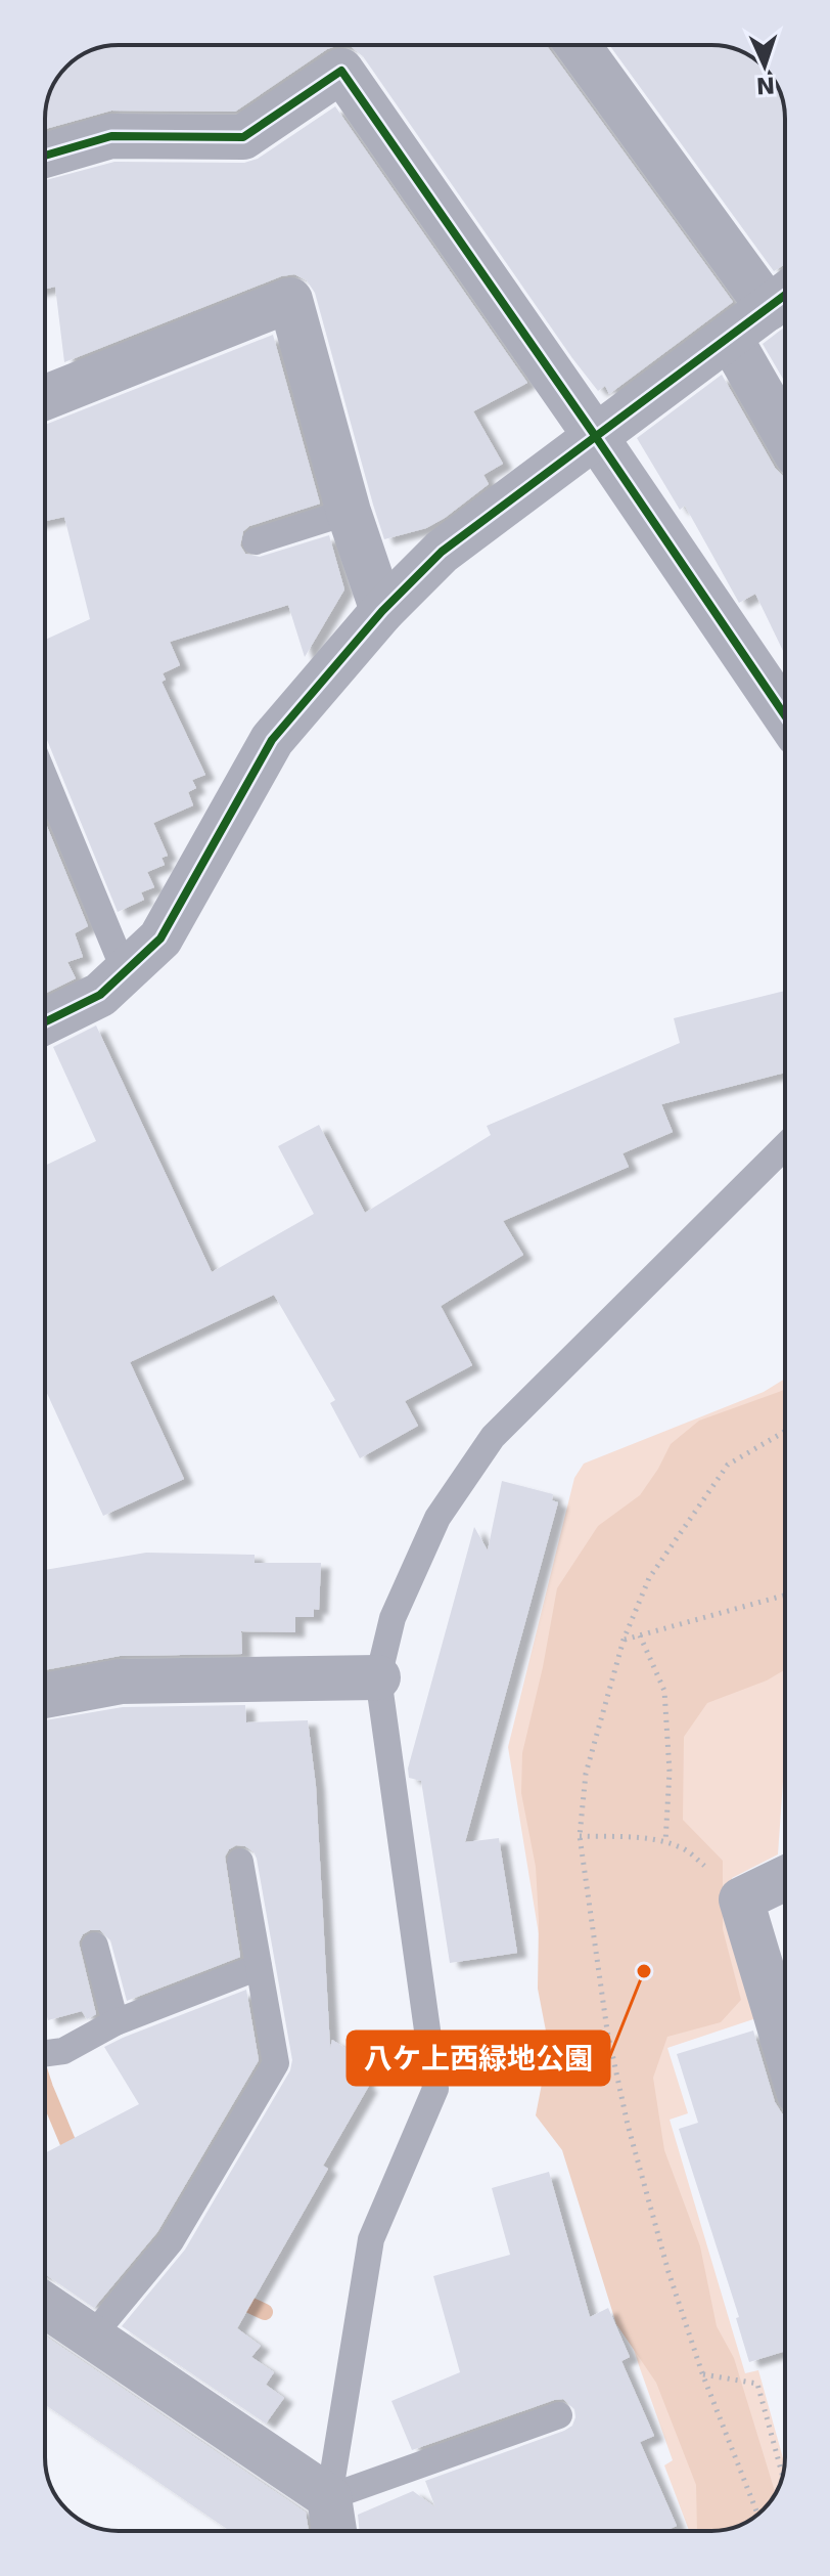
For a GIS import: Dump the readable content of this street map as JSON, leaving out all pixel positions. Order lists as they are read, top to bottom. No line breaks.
{"places":["八ケ上西緑地公園"],"north":"bottom"}
